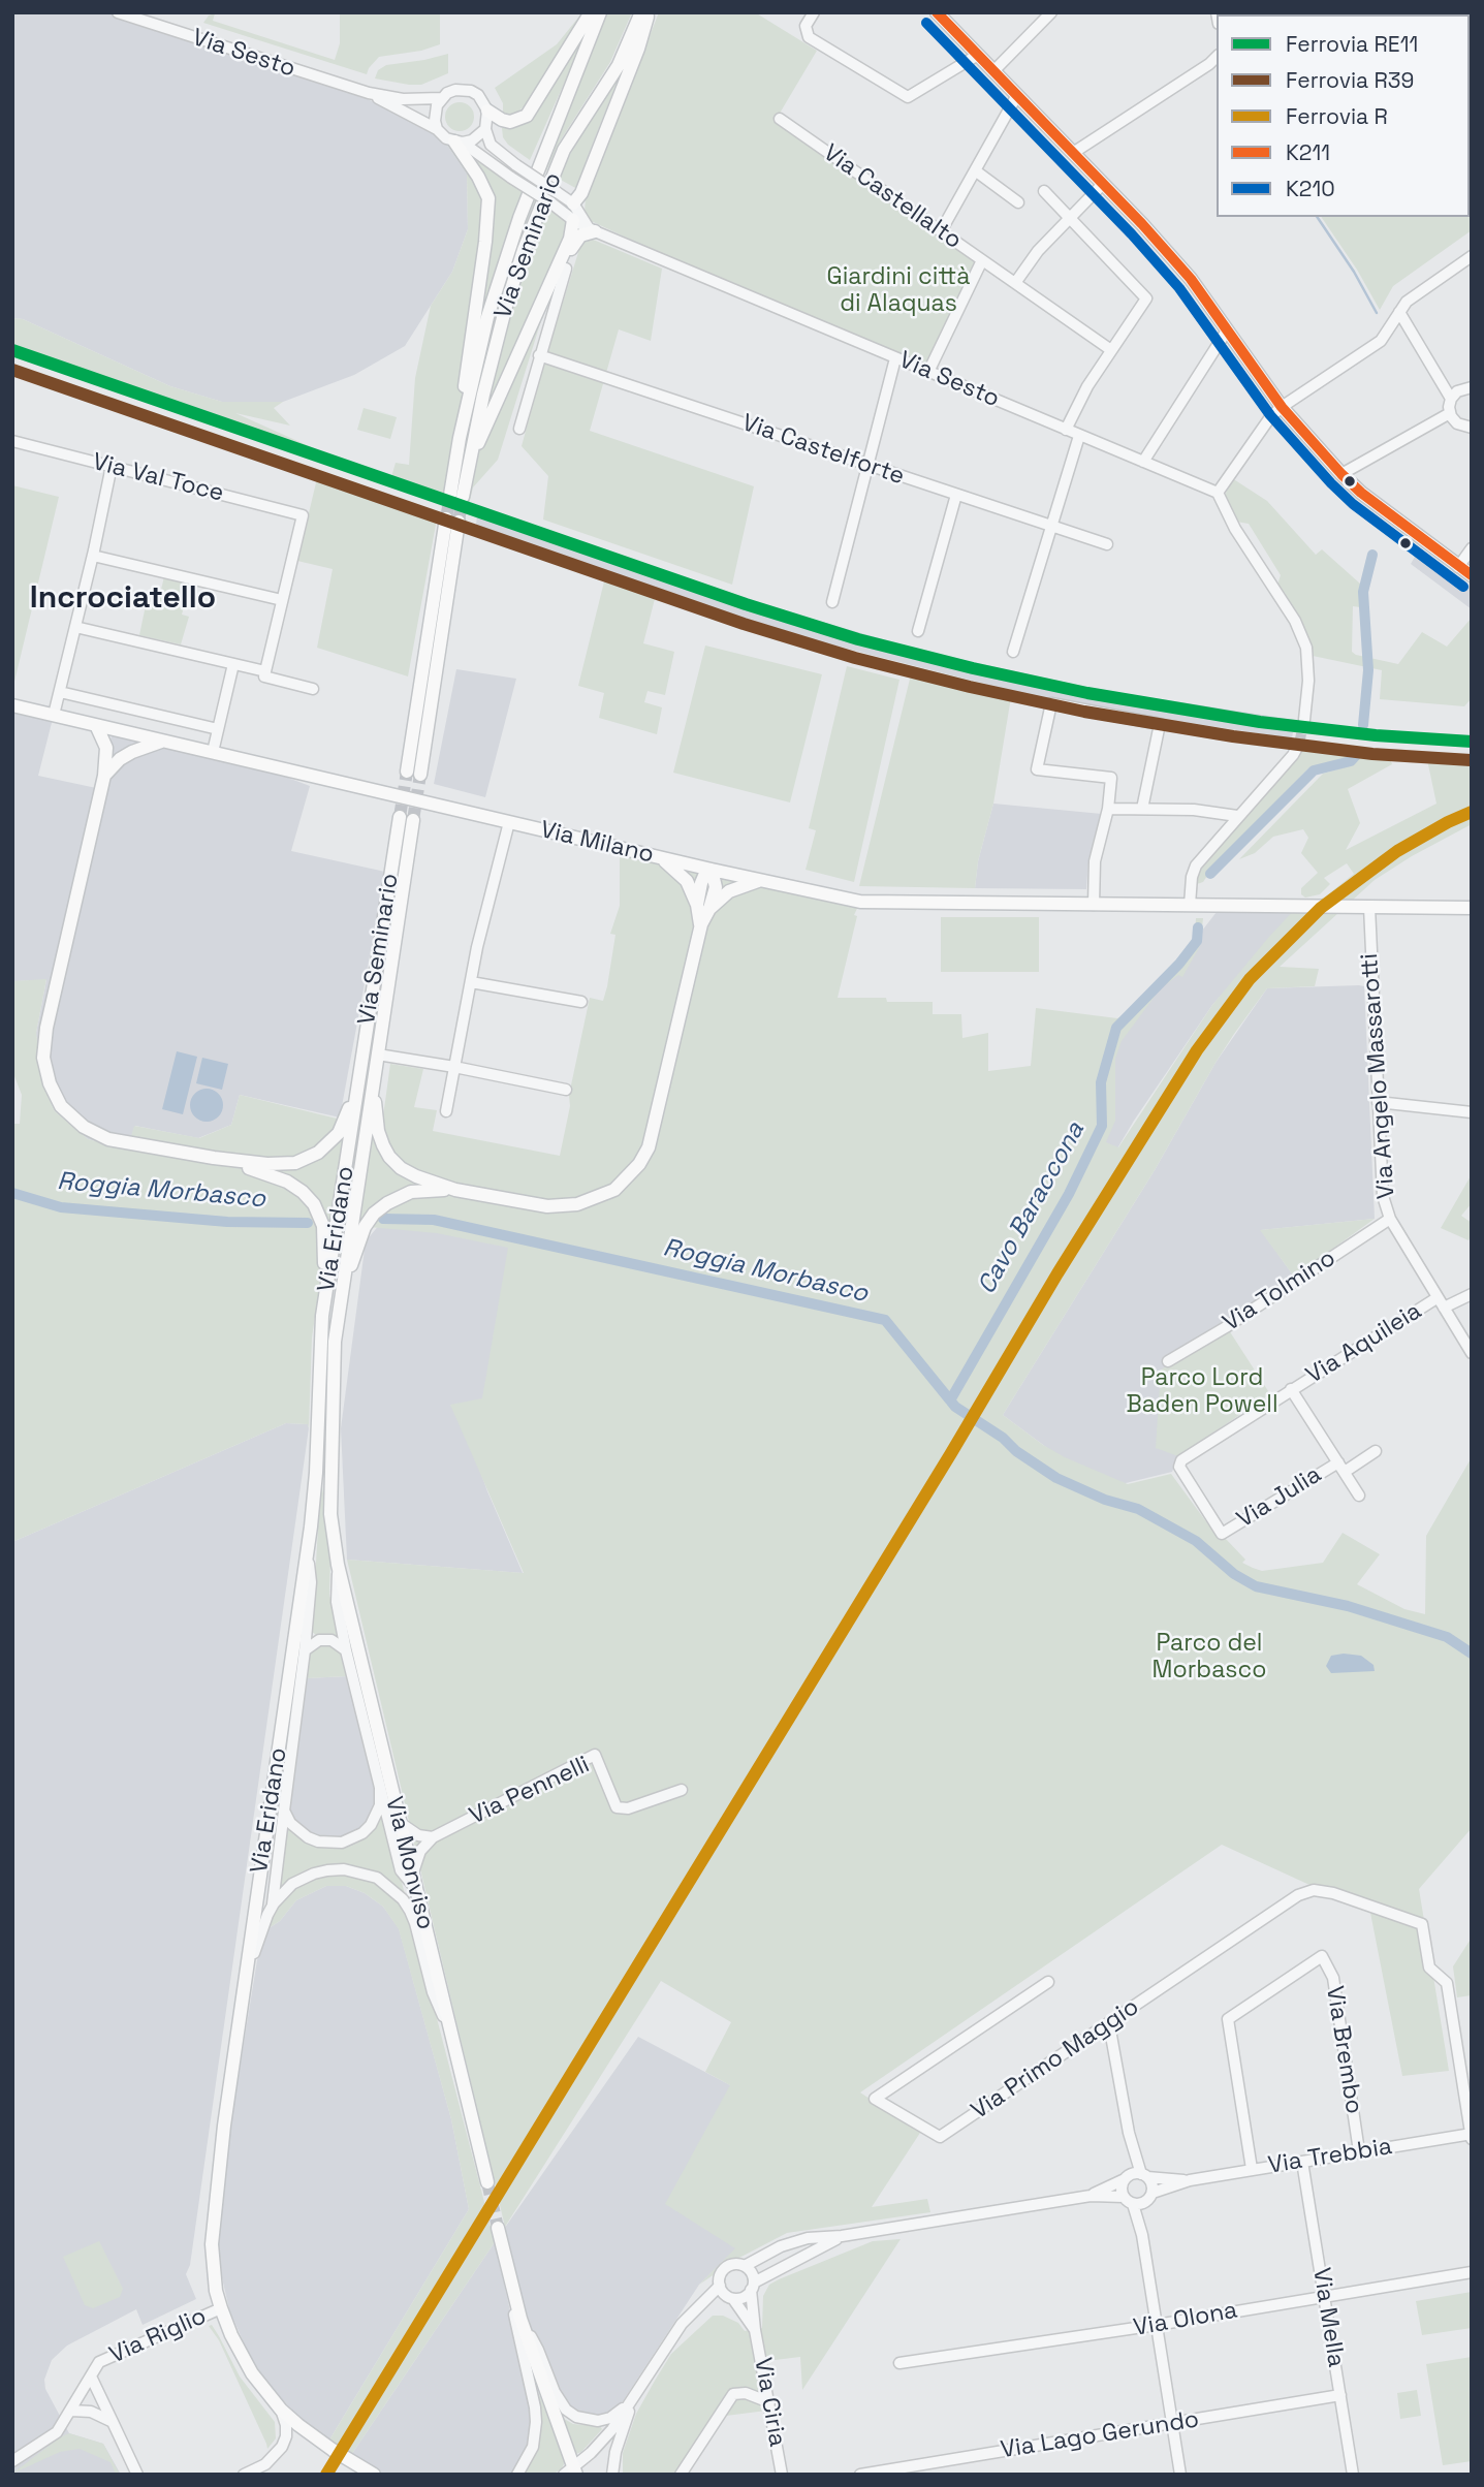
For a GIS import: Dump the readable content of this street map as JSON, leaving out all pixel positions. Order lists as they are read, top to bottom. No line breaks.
{"streets":{"main road":["Via Seminario","Via Milano","Via Eridano","Via Monviso"],"street":["Via Sesto","Via Castellalto","Via Castelforte","Via Val Toce","Via Angelo Massarotti","Via Tolmino","Via Aquileia","Via Julia","Via Pennelli","Via Brembo","Via Primo Maggio","Via Trebbia","Via Mella","Via Olona","Via Riglio","Via Ciria","Via Lago Gerundo"]},"crossings":[["Via Seminario","Via Eridano"],["Via Milano","Via Angelo Massarotti"],["Via Angelo Massarotti","Via Tolmino"],["Via Angelo Massarotti","Via Aquileia"],["Via Eridano","Via Monviso"],["Via Eridano","Via Riglio"],["Via Aquileia","Via Julia"],["Via Brembo","Via Trebbia"],["Via Primo Maggio","Via Trebbia"],["Via Trebbia","Via Mella"],["Via Trebbia","Via Ciria"],["Via Mella","Via Olona"],["Via Mella","Via Lago Gerundo"]],"districts":["Incrociatello"],"water":["Roggia Morbasco","Cavo Baraccona"],"parks":["Giardini città di Alaquas","Parco Lord Baden Powell","Parco del Morbasco"],"lines":["transit line K211","transit line K210","rail line RE11","rail line R39","rail line R"],"legend":["Ferrovia RE11","Ferrovia R39","Ferrovia R","K211","K210"]}
